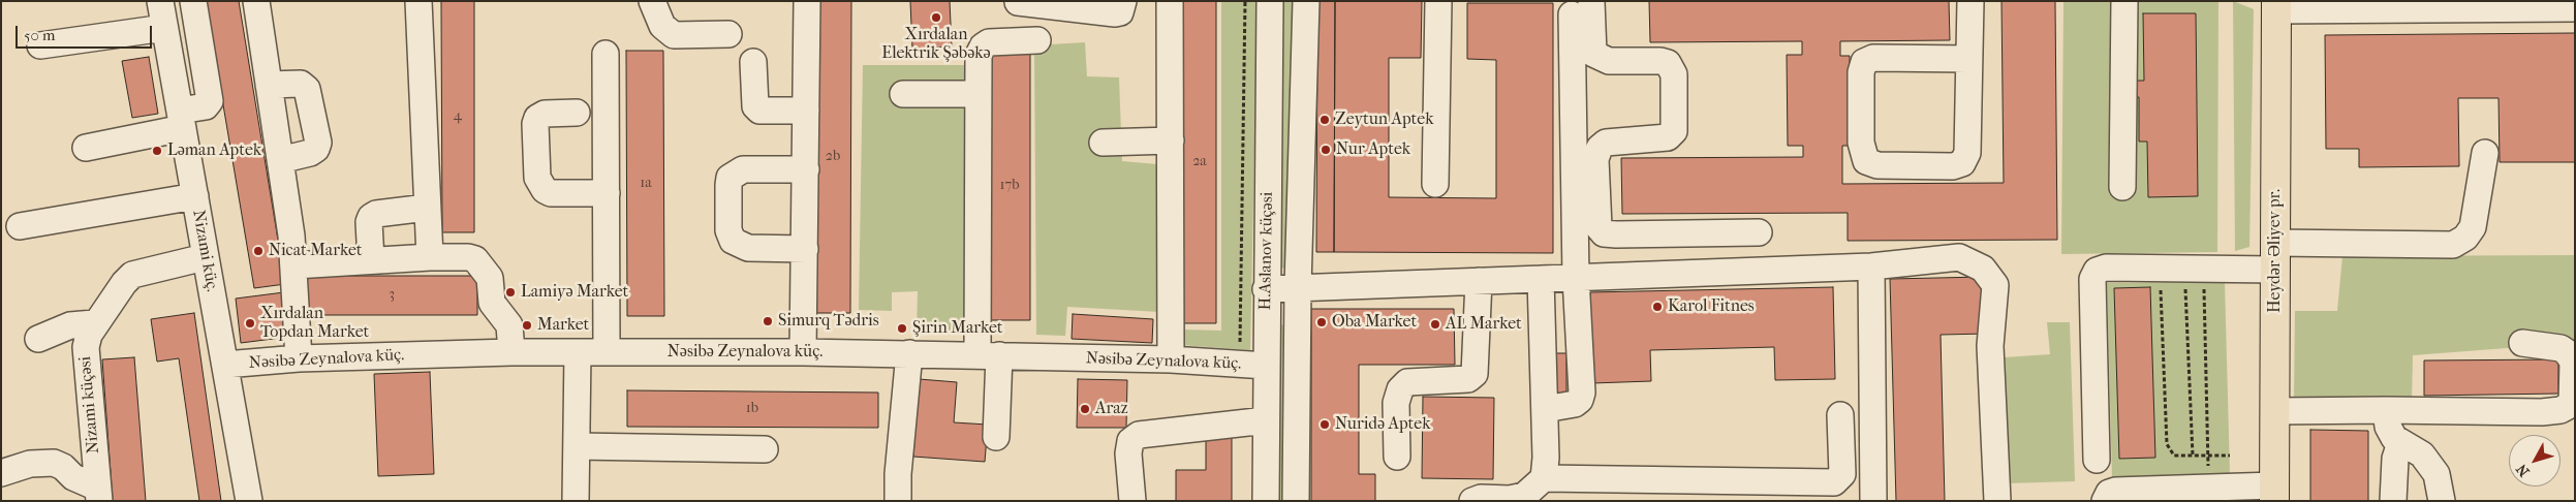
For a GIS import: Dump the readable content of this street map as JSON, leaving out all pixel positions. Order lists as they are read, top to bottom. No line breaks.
{"streets":{"main road":["Heydər Əliyev pr."],"street":["Nizami küç.","H.Aslanov küçəsi","Nəsibə Zeynalova küç.","Nizami küçəsi"]},"crossings":[["Nizami küç.","Nəsibə Zeynalova küç."],["Nizami küç.","Nizami küçəsi"],["H.Aslanov küçəsi","Nəsibə Zeynalova küç."]],"places":["Xırdalan Elektrik Şəbəkə","Zeytun Aptek","Nur Aptek","Ləman Aptek","Nicat Market","Lamiyə Market","Karol Fitnes","Simurq Tədris","Oba Market","Xırdalan Topdan Market","AL Market","Market","Şirin Market","Araz","Nuridə Aptek"],"house_numbers":["4","2b","2a","1a","17b","3","1b"],"scale_bar":"50 m","north":"bottom left"}
